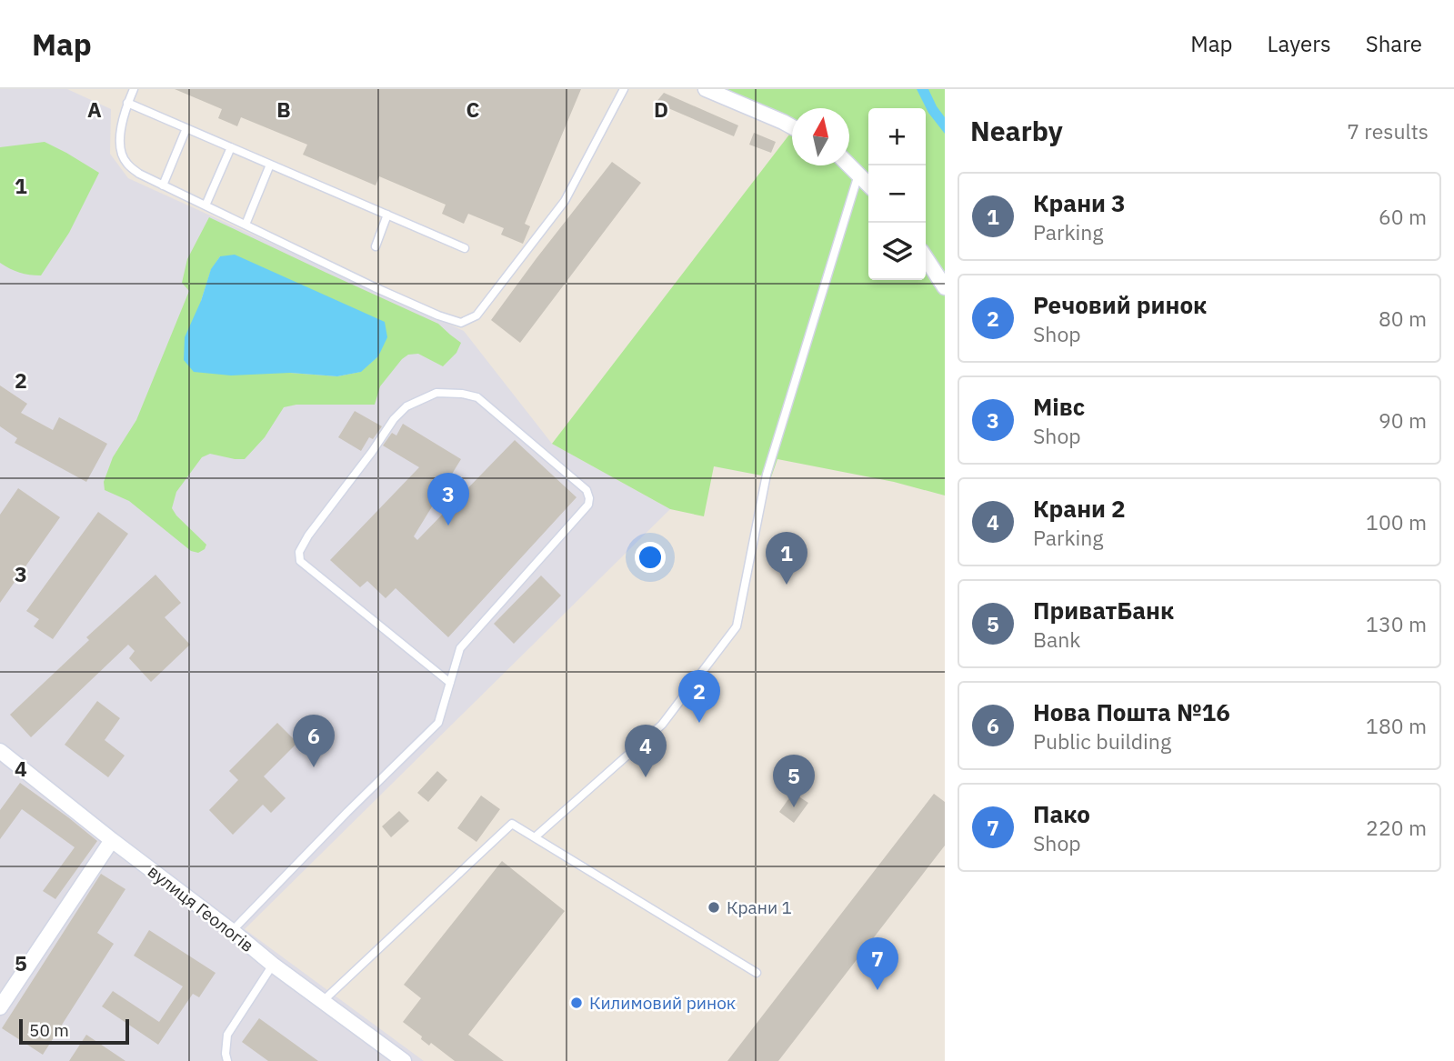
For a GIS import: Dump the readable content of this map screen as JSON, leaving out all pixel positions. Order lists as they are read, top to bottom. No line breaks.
{"streets":{"street":["вулиця Геологів"]},"places":["Крани 1","Килимовий ринок"],"scale_bar":"50 m","north":"top","page":{"header":"Map","nav":["Map","Layers","Share"],"heading":["Nearby","7 results"],"map_buttons":["+","−"],"list":[{"mark":"1","name":"Крани 3","note":"Parking","value":"60 m"},{"mark":"2","name":"Речовий ринок","note":"Shop","value":"80 m"},{"mark":"3","name":"Мівс","note":"Shop","value":"90 m"},{"mark":"4","name":"Крани 2","note":"Parking","value":"100 m"},{"mark":"5","name":"ПриватБанк","note":"Bank","value":"130 m"},{"mark":"6","name":"Нова Пошта №16","note":"Public building","value":"180 m"},{"mark":"7","name":"Пако","note":"Shop","value":"220 m"}],"pins":["3","1","2","6","4","5","7"],"scale":"50 m"},"grid":{"columns":["A","B","C","D"],"rows":["1","2","3","4","5"]}}
